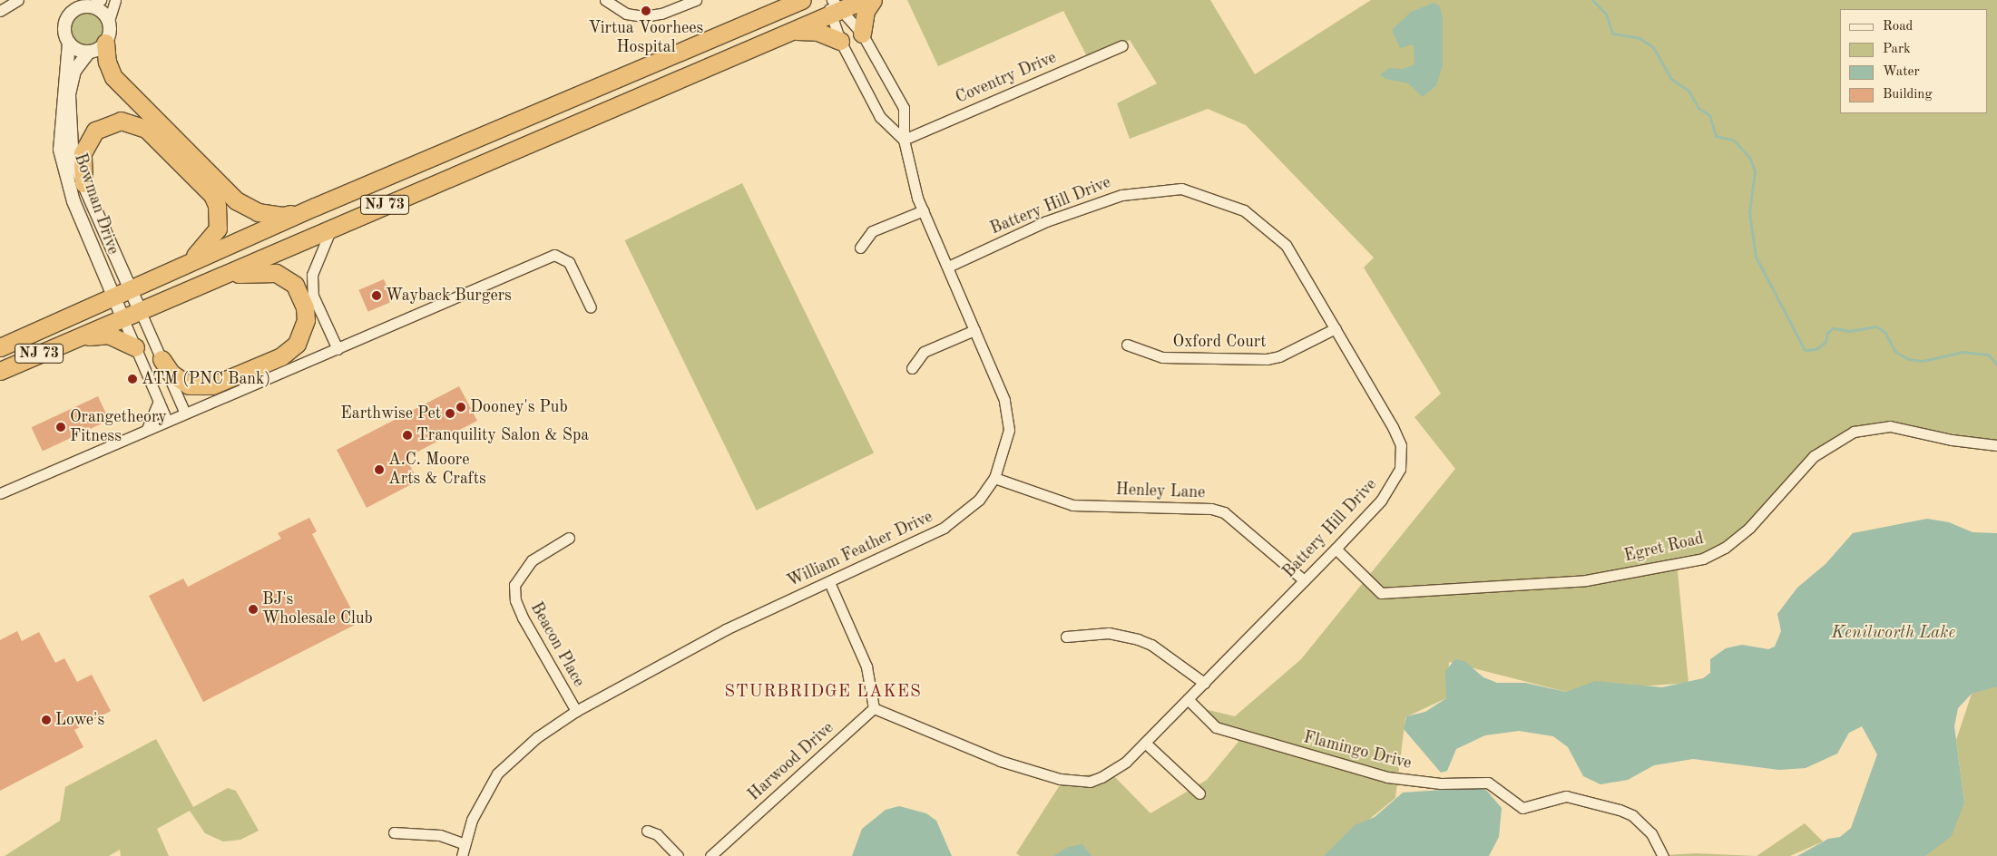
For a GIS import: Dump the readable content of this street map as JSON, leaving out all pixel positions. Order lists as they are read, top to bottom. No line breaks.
{"streets":{"highway":["NJ 73"],"street":["Coventry Drive","Bowman Drive","Battery Hill Drive","Oxford Court","Henley Lane","Egret Road","William Feather Drive","Beacon Place","Flamingo Drive","Harwood Drive"]},"crossings":[["Coventry Drive","William Feather Drive"],["Bowman Drive","NJ 73"],["NJ 73","William Feather Drive"],["Battery Hill Drive","Oxford Court"],["Battery Hill Drive","Henley Lane"],["Battery Hill Drive","Egret Road"],["Battery Hill Drive","William Feather Drive"],["Battery Hill Drive","Flamingo Drive"],["Battery Hill Drive","Harwood Drive"],["Henley Lane","William Feather Drive"],["William Feather Drive","Beacon Place"]],"districts":["STURBRIDGE LAKES"],"water":["Kenilworth Lake"],"places":["Virtua Voorhees Hospital","Wayback Burgers","ATM (PNC Bank)","Dooney's Pub","Earthwise Pet","Orangetheory Fitness","Tranquility Salon & Spa","A.C. Moore Arts & Crafts","BJ's Wholesale Club","Lowe's"],"legend":["Road","Park","Water","Building"]}
